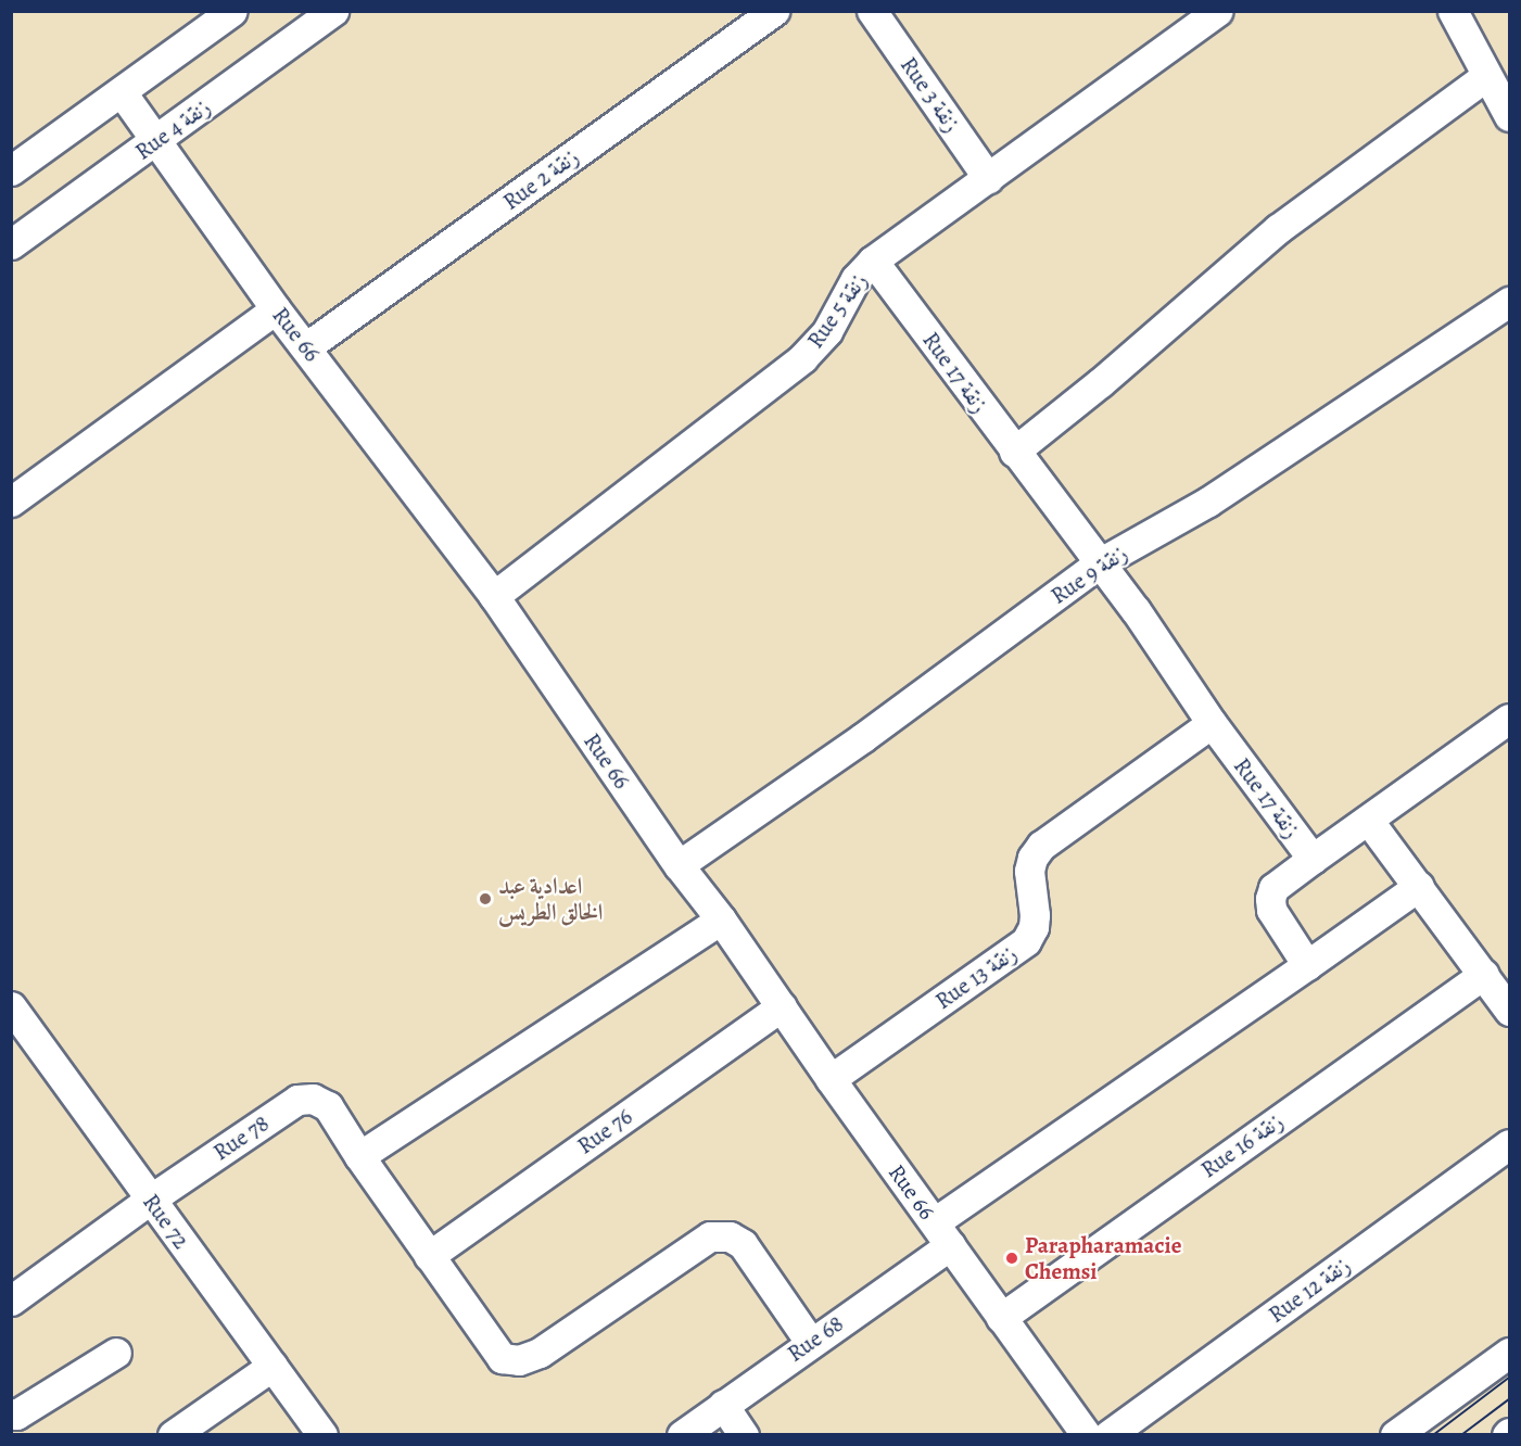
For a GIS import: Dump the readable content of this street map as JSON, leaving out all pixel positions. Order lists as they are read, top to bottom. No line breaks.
{"streets":{"street":["Rue 3 زنقة","Rue 4 زنقة","Rue 2 زنقة","Rue 5 زنقة","Rue 66","Rue 17 زنقة","Rue 9 زنقة","Rue 13 زنقة","Rue 76","Rue 78","Rue 16 زنقة","Rue 72","Rue 12 زنقة","Rue 68"]},"crossings":[["Rue 3 زنقة","Rue 5 زنقة"],["Rue 4 زنقة","Rue 66"],["Rue 2 زنقة","Rue 66"],["Rue 5 زنقة","Rue 66"],["Rue 5 زنقة","Rue 17 زنقة"],["Rue 66","Rue 9 زنقة"],["Rue 66","Rue 13 زنقة"],["Rue 66","Rue 76"],["Rue 66","Rue 16 زنقة"],["Rue 66","Rue 68"],["Rue 17 زنقة","Rue 9 زنقة"],["Rue 17 زنقة","Rue 13 زنقة"],["Rue 76","Rue 78"],["Rue 78","Rue 72"],["Rue 78","Rue 68"]],"places":["اعدادية عبد الخالق الطريس","Parapharamacie Chemsi"]}
